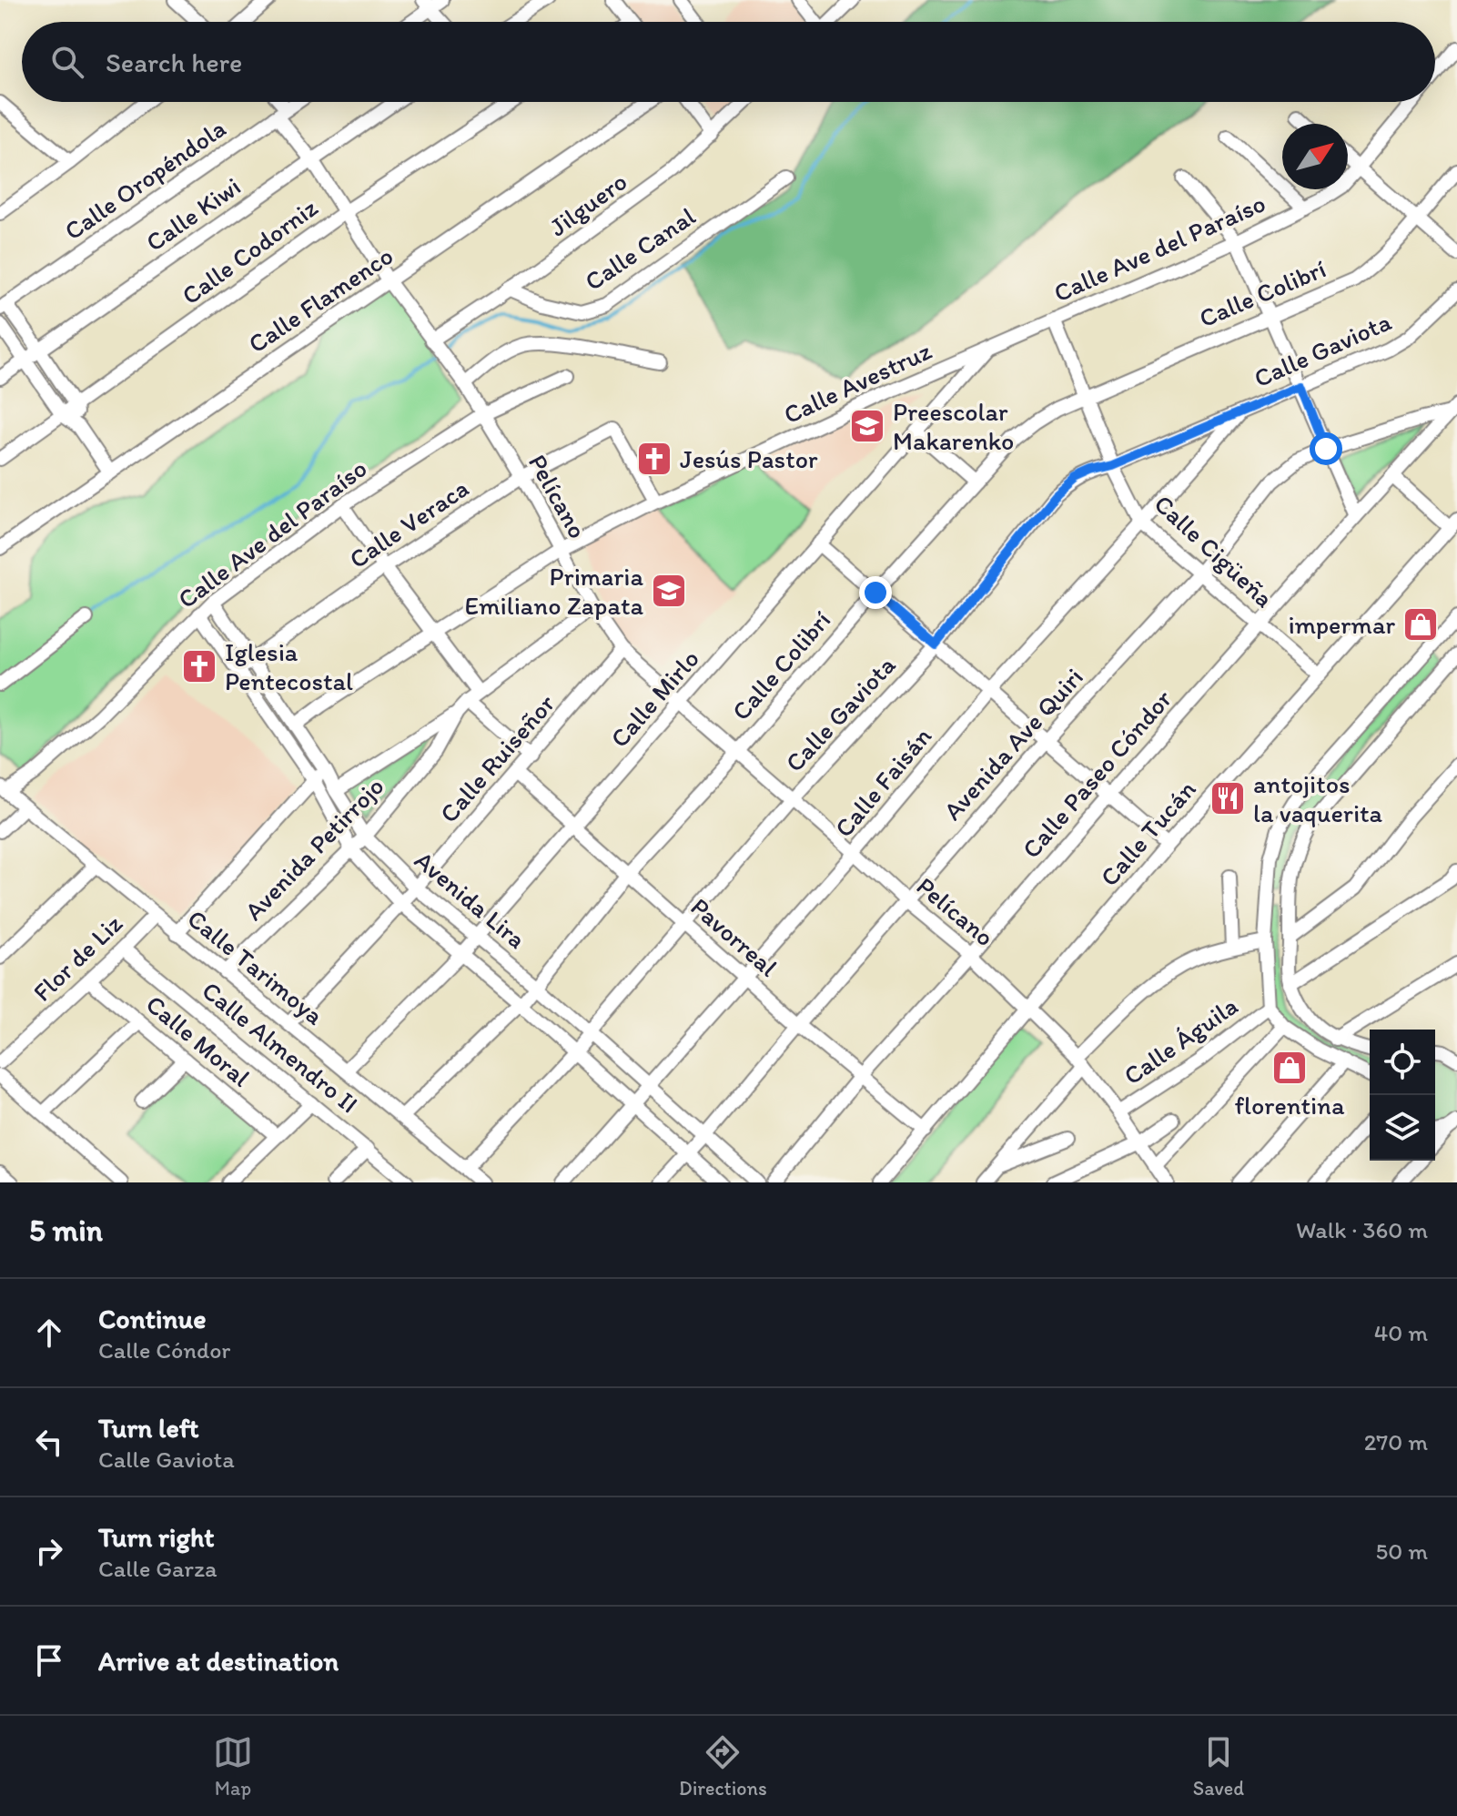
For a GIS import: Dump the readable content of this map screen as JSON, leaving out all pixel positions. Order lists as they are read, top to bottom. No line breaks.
{"streets":{"street":["Calle Oropéndola","Jilguero","Calle Kiwi","Calle Ave del Paraíso","Calle Canal","Calle Codorniz","Calle Colibrí","Calle Flamenco","Calle Gaviota","Calle Avestruz","Pelícano","Calle Veraca","Calle Cigüeña","Calle Mirlo","Avenida Ave Quiri","Calle Ruiseñor","Calle Paseo Cóndor","Calle Faisán","Calle Tucán","Avenida Petirrojo","Avenida Lira","Pavorreal","Flor de Liz","Calle Tarimoya","Calle Moral","Calle Águila","Calle Almendro II"]},"crossings":[["Calle Oropéndola","Pelícano"],["Jilguero","Calle Canal"],["Jilguero","Pelícano"],["Calle Kiwi","Pelícano"],["Calle Ave del Paraíso","Calle Avestruz"],["Calle Ave del Paraíso","Pelícano"],["Calle Ave del Paraíso","Calle Cigüeña"],["Calle Ave del Paraíso","Calle Mirlo"],["Calle Ave del Paraíso","Avenida Lira"],["Calle Ave del Paraíso","Calle Tarimoya"],["Calle Codorniz","Pelícano"],["Calle Colibrí","Pelícano"],["Calle Colibrí","Calle Cigüeña"],["Calle Colibrí","Avenida Lira"],["Calle Colibrí","Pavorreal"],["Calle Colibrí","Calle Tarimoya"],["Calle Flamenco","Pelícano"],["Calle Gaviota","Pelícano"],["Calle Gaviota","Calle Cigüeña"],["Calle Gaviota","Calle Faisán"],["Calle Gaviota","Avenida Lira"],["Calle Gaviota","Pavorreal"],["Calle Gaviota","Calle Tarimoya"],["Calle Avestruz","Pelícano"],["Calle Avestruz","Calle Veraca"],["Calle Avestruz","Calle Mirlo"],["Calle Avestruz","Avenida Lira"],["Pelícano","Calle Veraca"],["Pelícano","Calle Mirlo"],["Pelícano","Avenida Ave Quiri"],["Pelícano","Calle Ruiseñor"],["Pelícano","Calle Paseo Cóndor"],["Pelícano","Calle Faisán"],["Pelícano","Calle Tucán"],["Pelícano","Avenida Petirrojo"],["Pelícano","Calle Águila"],["Calle Veraca","Avenida Lira"],["Calle Cigüeña","Avenida Ave Quiri"],["Calle Cigüeña","Calle Paseo Cóndor"],["Calle Cigüeña","Calle Faisán"],["Calle Cigüeña","Calle Tucán"],["Calle Mirlo","Avenida Lira"],["Calle Mirlo","Pavorreal"],["Calle Mirlo","Calle Tarimoya"],["Avenida Ave Quiri","Calle Paseo Cóndor"],["Avenida Ave Quiri","Avenida Lira"],["Avenida Ave Quiri","Pavorreal"],["Calle Ruiseñor","Avenida Lira"],["Calle Ruiseñor","Pavorreal"],["Calle Ruiseñor","Calle Tarimoya"],["Calle Paseo Cóndor","Pavorreal"],["Calle Faisán","Avenida Lira"],["Calle Faisán","Pavorreal"],["Calle Tucán","Pavorreal"],["Avenida Petirrojo","Avenida Lira"],["Avenida Petirrojo","Calle Tarimoya"],["Flor de Liz","Calle Tarimoya"],["Flor de Liz","Calle Moral"],["Flor de Liz","Calle Almendro II"]],"places":{"school or university":["Preescolar Makarenko","Primaria Emiliano Zapata"],"church":["Jesús Pastor","Iglesia Pentecostal"],"shop":["impermar","florentina"],"restaurant":["antojitos la vaquerita"]},"north":"top right","page":{"search":"Search here","heading":["5 min","Walk · 360 m"],"list":[["Continue","Calle Cóndor","40 m"],["Turn left","Calle Gaviota","270 m"],["Turn right","Calle Garza","50 m"],"Arrive at destination"],"nav":["Map","Directions","Saved"]}}
